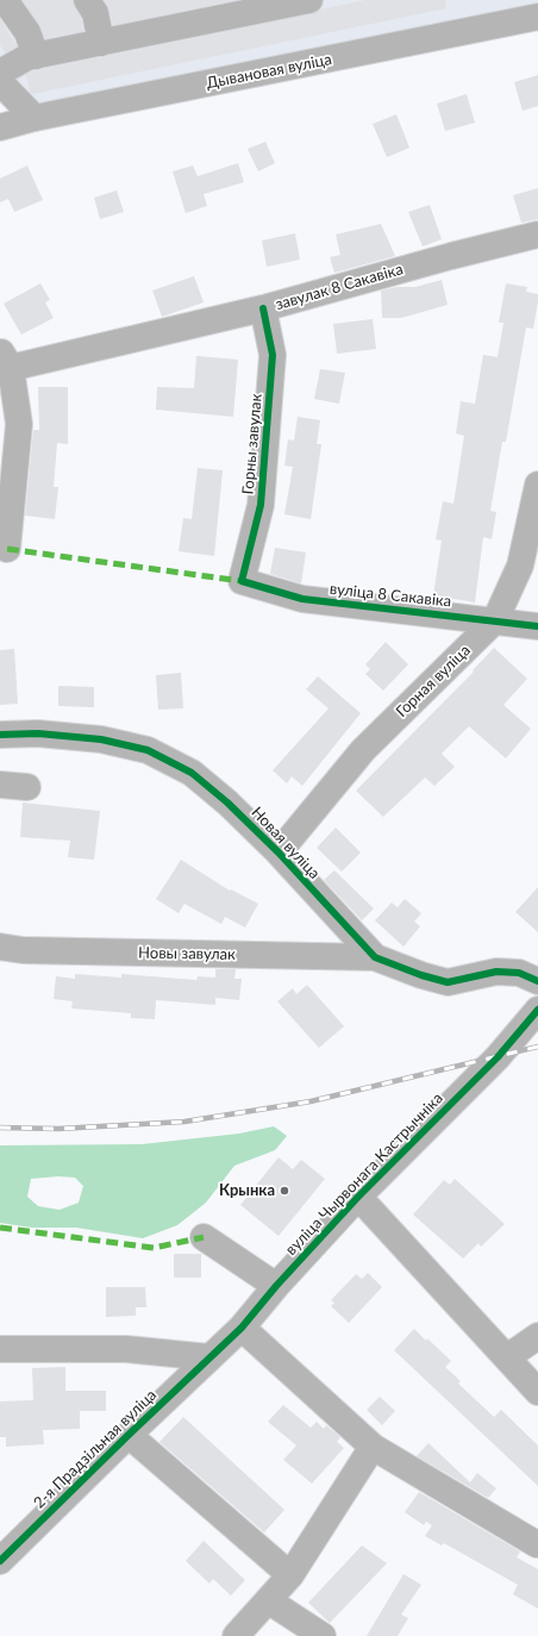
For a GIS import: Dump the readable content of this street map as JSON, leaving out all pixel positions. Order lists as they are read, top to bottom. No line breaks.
{"streets":{"street":["Дывановая вуліца","завулак 8 Сакавіка","Горны завулак","вуліца 8 Сакавіка","Горная вуліца","Новая вуліца","Новы завулак","вуліца Чырвонага Кастрычніка","2-я Прадзільная вуліца"]},"crossings":[["завулак 8 Сакавіка","Горны завулак"],["Горны завулак","вуліца 8 Сакавіка"],["вуліца 8 Сакавіка","Горная вуліца"],["Горная вуліца","Новая вуліца"],["Новая вуліца","Новы завулак"],["вуліца Чырвонага Кастрычніка","2-я Прадзільная вуліца"]],"places":["Крынка"]}
